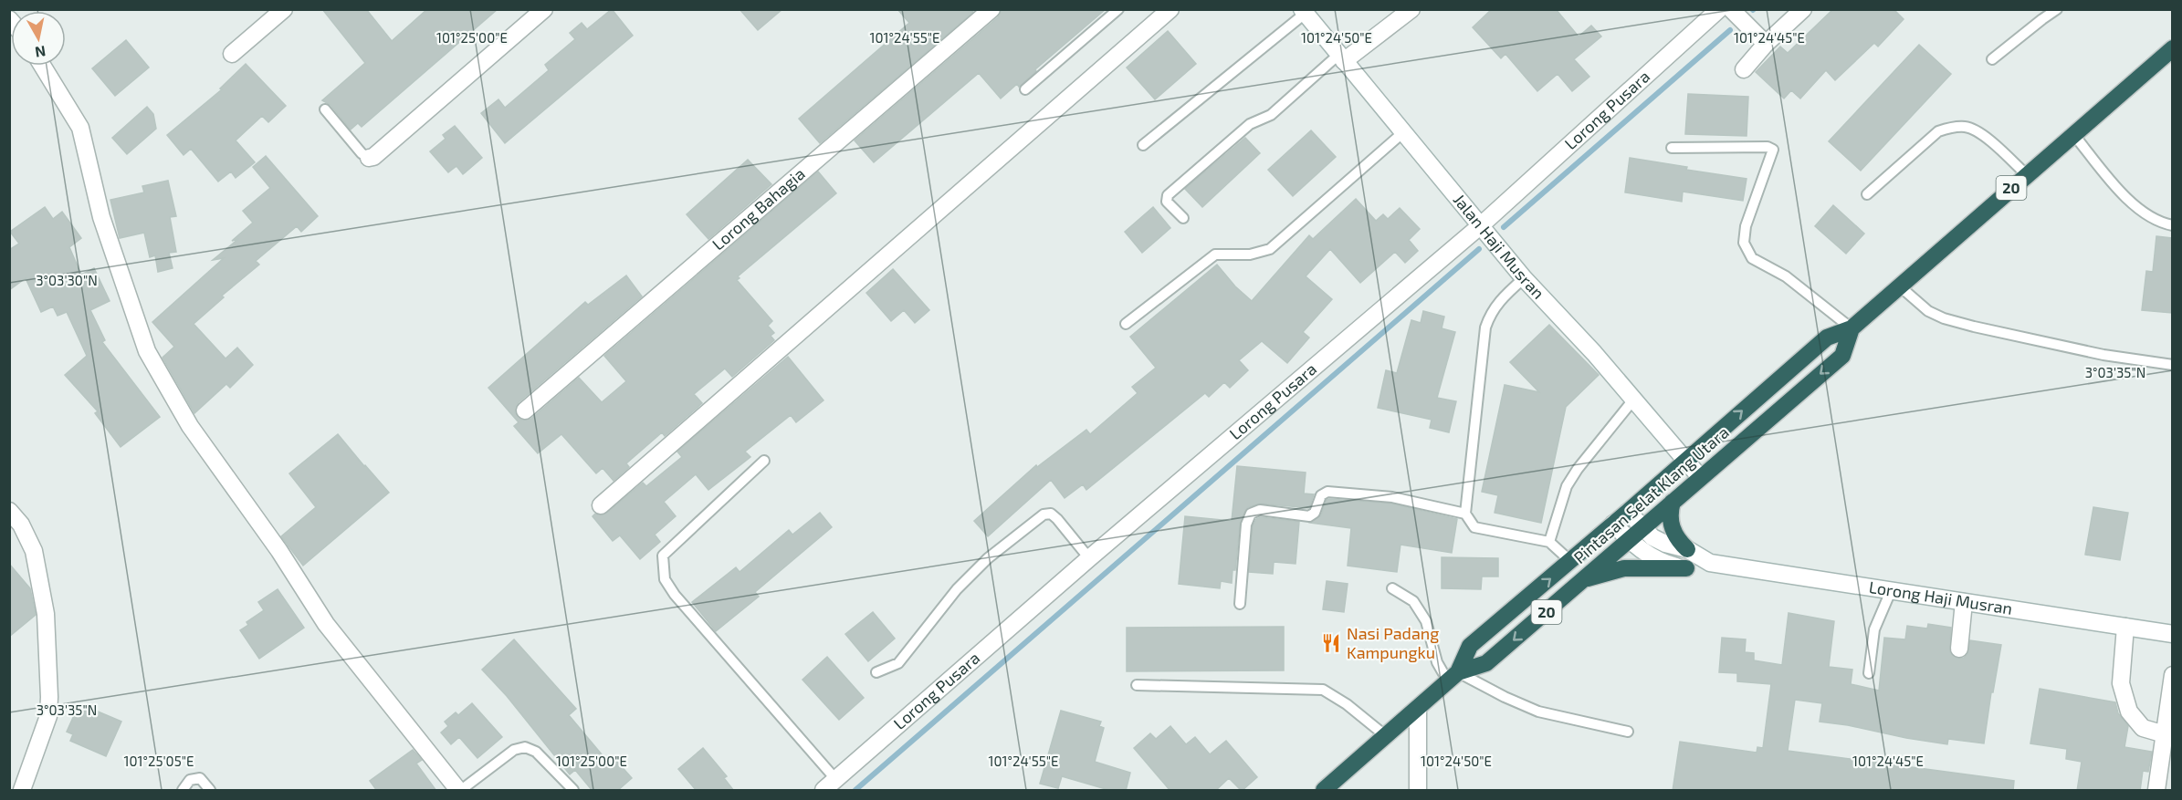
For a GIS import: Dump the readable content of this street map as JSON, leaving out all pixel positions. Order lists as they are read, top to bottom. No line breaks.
{"streets":{"highway":["20","Pintasan Selat Klang Utara"],"street":["Lorong Pusara","Lorong Bahagia","Jalan Haji Musran","Lorong Haji Musran"]},"crossings":[["Lorong Pusara","Jalan Haji Musran"],["Jalan Haji Musran","Pintasan Selat Klang Utara"],["Pintasan Selat Klang Utara","Lorong Haji Musran"]],"places":{"restaurant":["Nasi Padang Kampungku"]},"north":"bottom","coordinates":["101°24'55\"E","101°25'00\"E","101°24'50\"E","101°24'45\"E","3°03'30\"N","3°03'35\"N","101°25'05\"E"]}
